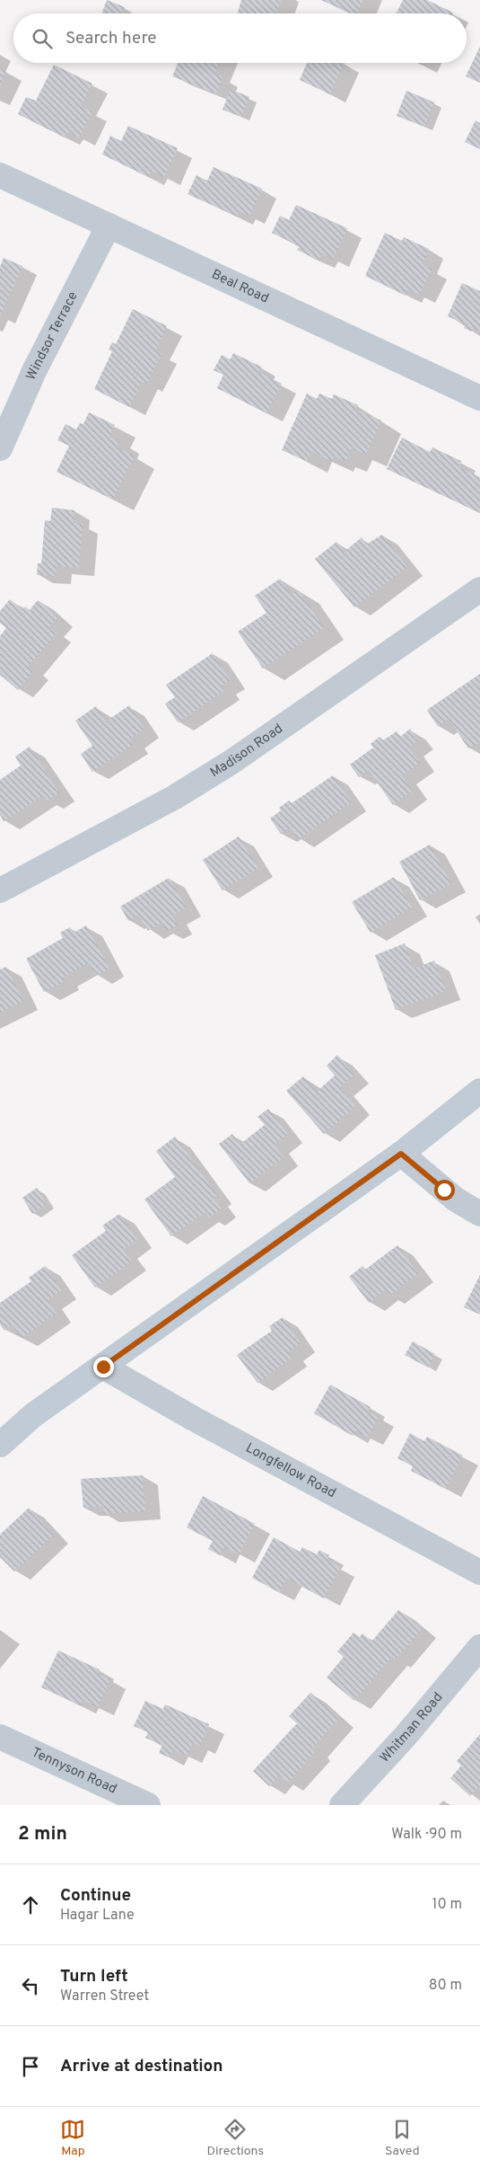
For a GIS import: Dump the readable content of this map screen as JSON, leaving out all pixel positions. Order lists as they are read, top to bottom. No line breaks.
{"streets":{"street":["Beal Road","Windsor Terrace","Madison Road","Longfellow Road","Whitman Road","Tennyson Road"]},"crossings":[["Beal Road","Windsor Terrace"]],"page":{"search":"Search here","heading":["2 min","Walk · 90 m"],"list":[["Continue","Hagar Lane","10 m"],["Turn left","Warren Street","80 m"],"Arrive at destination"],"nav":["Map","Directions","Saved"]}}
